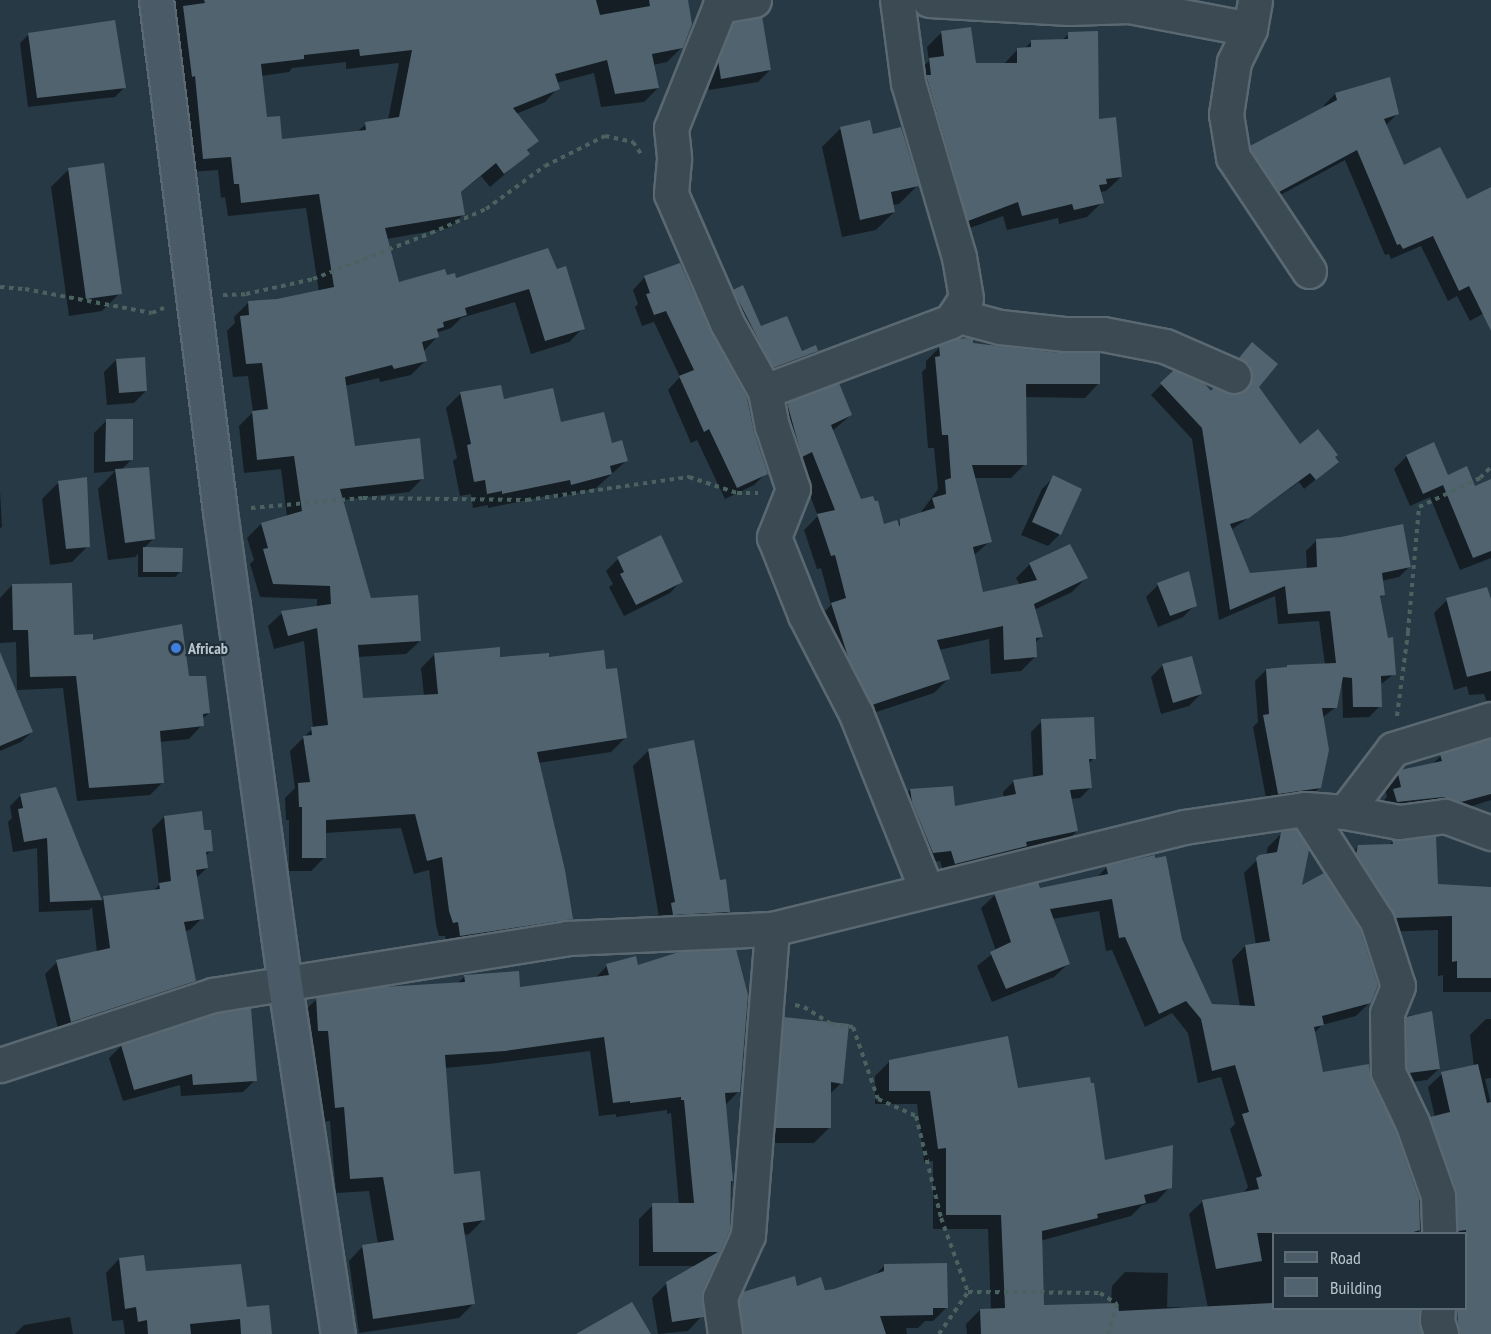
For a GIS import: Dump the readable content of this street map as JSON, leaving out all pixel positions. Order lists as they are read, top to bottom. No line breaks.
{"places":["Africab"],"legend":["Road","Building"]}
